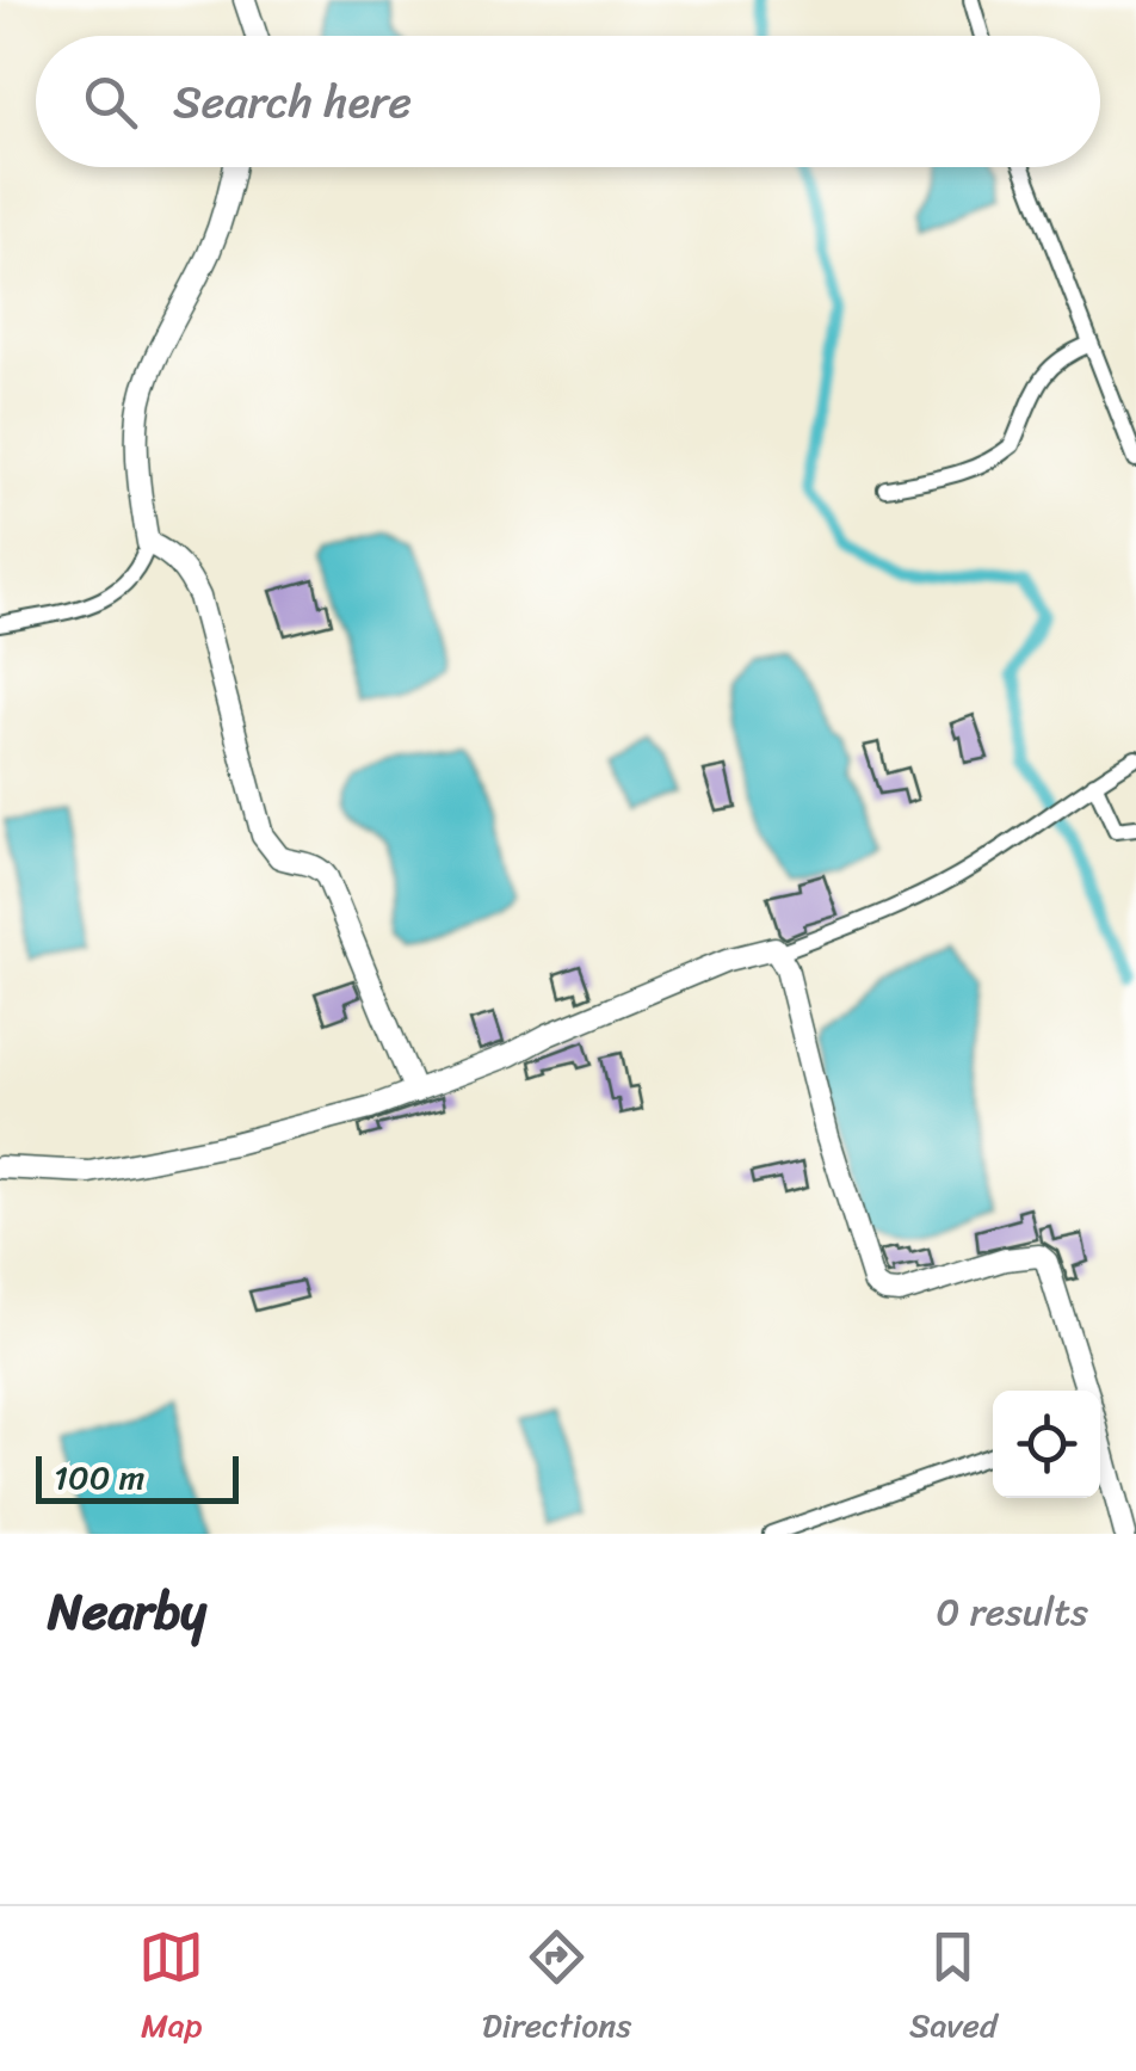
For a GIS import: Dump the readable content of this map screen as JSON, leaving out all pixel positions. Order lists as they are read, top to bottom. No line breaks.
{"scale_bar":"100 m","page":{"search":"Search here","scale":"100 m","heading":["Nearby","0 results"],"nav":["Map","Directions","Saved"]}}
